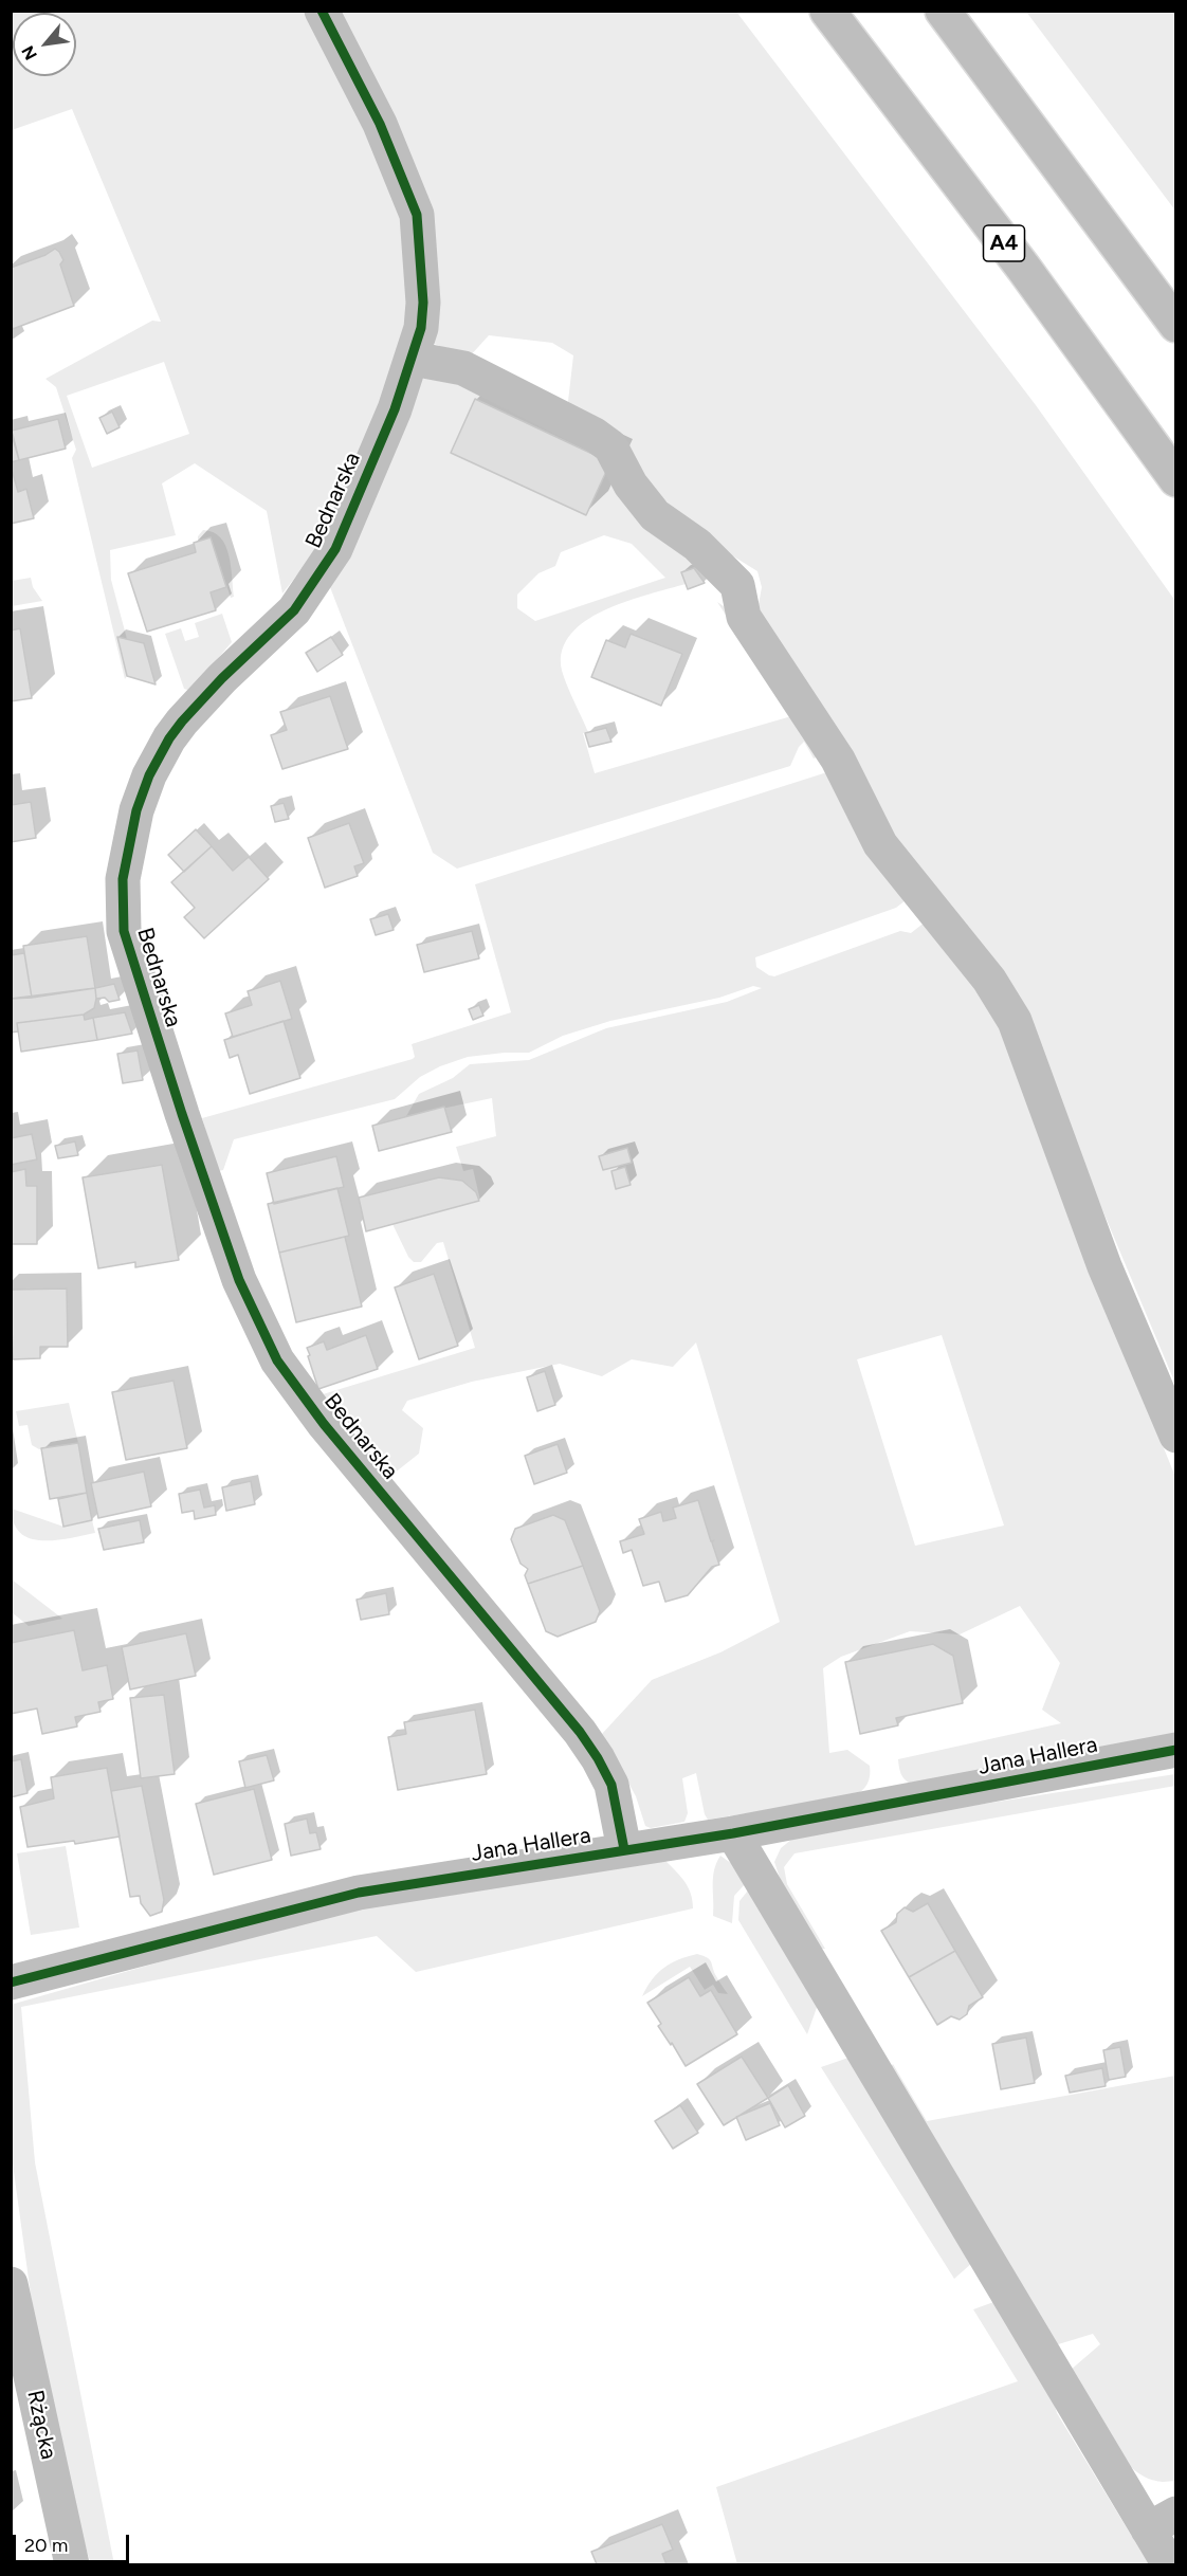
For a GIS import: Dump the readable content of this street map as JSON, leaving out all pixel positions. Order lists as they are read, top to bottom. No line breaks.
{"streets":{"main road":["A4","Bednarska","Jana Hallera","Rżącka"]},"crossings":[["Bednarska","Jana Hallera"]],"scale_bar":"20 m","north":"bottom left"}
